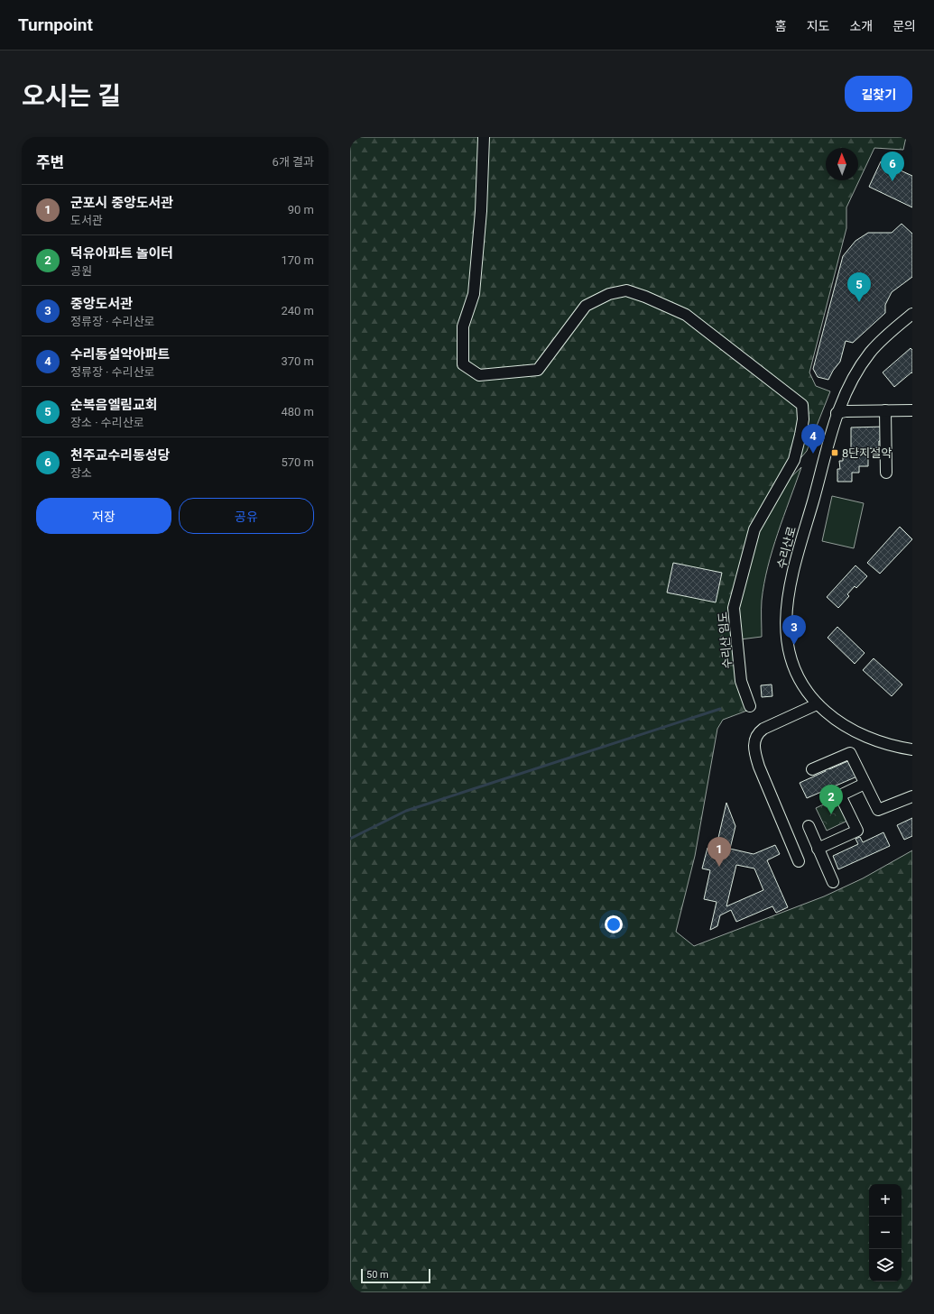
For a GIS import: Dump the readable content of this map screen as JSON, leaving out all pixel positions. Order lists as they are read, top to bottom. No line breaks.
{"streets":{"street":["수리산로","수리산 임도"]},"places":{"transit":["8단지설악"]},"scale_bar":"50 m","north":"top","page":{"header":"Turnpoint","nav":["홈","지도","소개","문의"],"title":"오시는 길","buttons":["길찾기",["저장","공유"]],"heading":["주변","6개 결과"],"pins":["6","5","4","3","2","1"],"list":[{"mark":"1","name":"군포시 중앙도서관","note":"도서관","value":"90 m"},{"mark":"2","name":"덕유아파트 놀이터","note":"공원","value":"170 m"},{"mark":"3","name":"중앙도서관","note":"정류장 · 수리산로","value":"240 m"},{"mark":"4","name":"수리동설악아파트","note":"정류장 · 수리산로","value":"370 m"},{"mark":"5","name":"순복음엘림교회","note":"장소 · 수리산로","value":"480 m"},{"mark":"6","name":"천주교수리동성당","note":"장소","value":"570 m"}],"map_buttons":["+","−"],"scale":"50 m"}}
